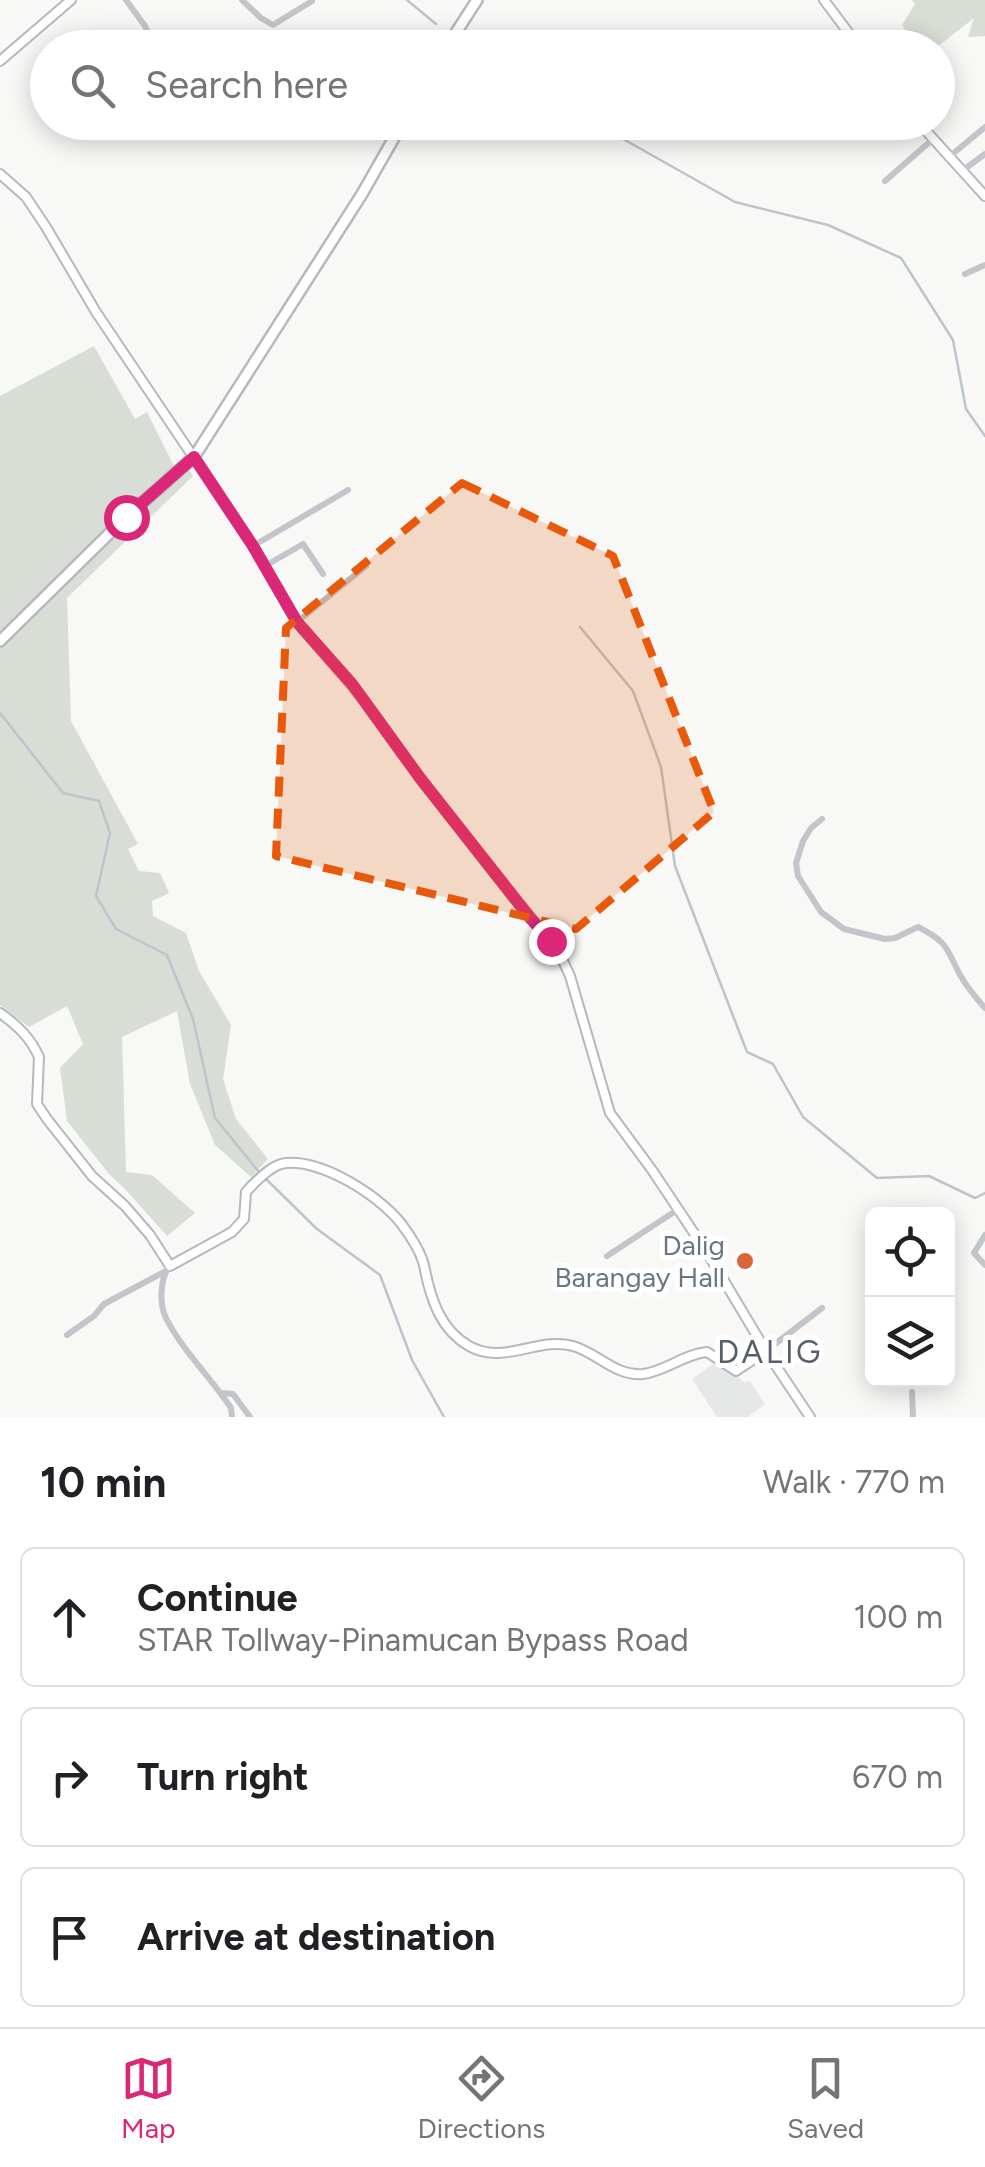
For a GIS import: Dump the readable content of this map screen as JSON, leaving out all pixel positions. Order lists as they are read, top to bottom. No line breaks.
{"districts":["DALIG"],"places":["Dalig Barangay Hall"],"page":{"search":"Search here","heading":["10 min","Walk · 770 m"],"list":[["Continue","STAR Tollway-Pinamucan Bypass Road","100 m"],["Turn right","670 m"],"Arrive at destination"],"nav":["Map","Directions","Saved"]}}
